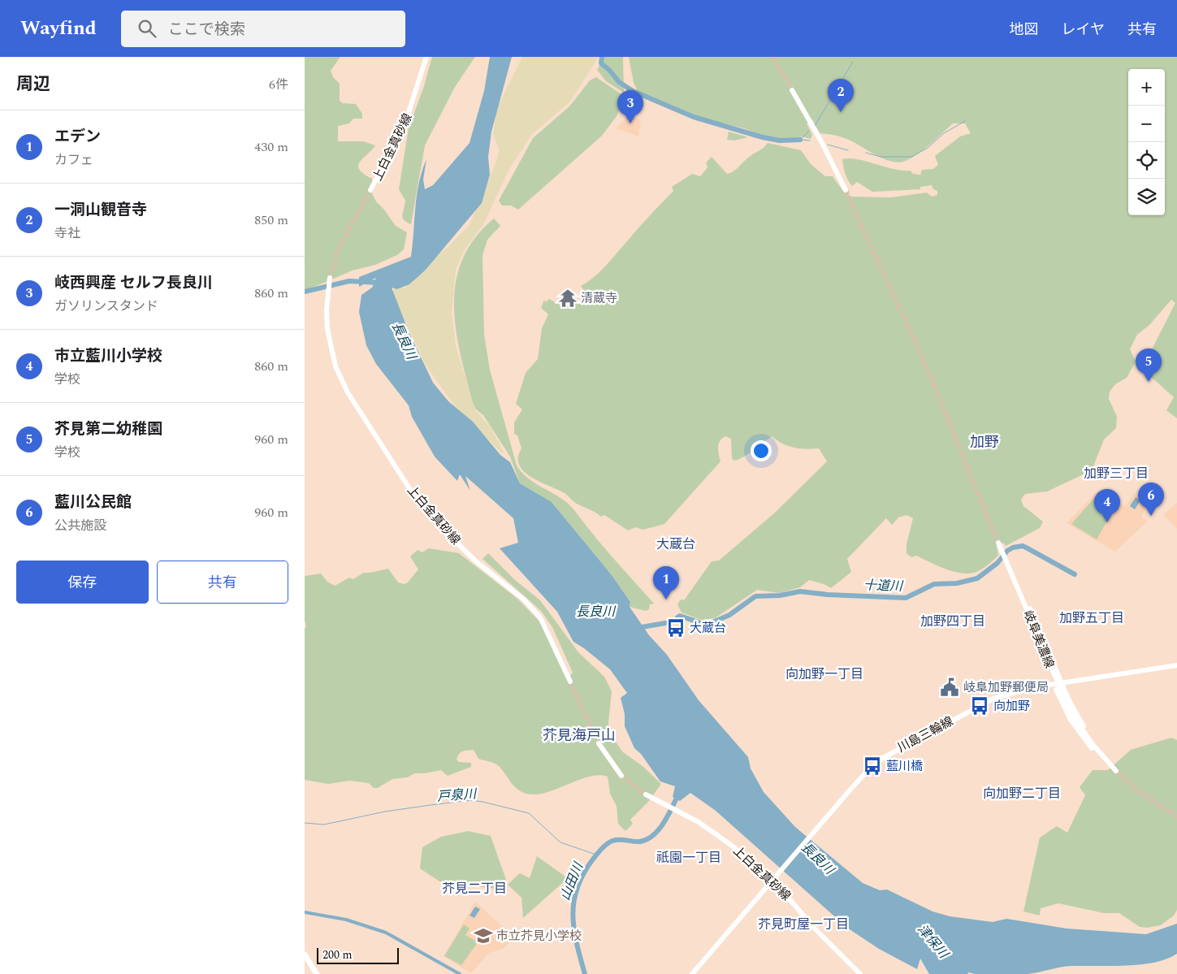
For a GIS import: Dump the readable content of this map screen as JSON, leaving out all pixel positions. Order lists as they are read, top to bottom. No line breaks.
{"streets":{"main road":["上白金真砂線","岐阜美濃線","川島三輪線"]},"crossings":[["上白金真砂線","川島三輪線"]],"districts":["加野","加野三丁目","大蔵台","加野五丁目","加野四丁目","向加野一丁目","芥見海戸山","向加野二丁目","祇園一丁目","芥見二丁目","芥見町屋一丁目"],"water":["長良川","十道川","戸泉川","山田川","津保川"],"places":{"temple":["清蔵寺"],"bus stop":["大蔵台","向加野","藍川橋"],"public building":["岐阜加野郵便局"],"school or university":["市立芥見小学校"]},"scale_bar":"200 m","page":{"header":"Wayfind","search":"ここで検索","nav":["地図","レイヤ","共有"],"heading":["周辺","6件"],"map_buttons":["+","−"],"pins":["2","3","5","6","4","1"],"list":[{"mark":"1","name":"エデン","note":"カフェ","value":"430 m"},{"mark":"2","name":"一洞山観音寺","note":"寺社","value":"850 m"},{"mark":"3","name":"岐西興産 セルフ長良川","note":"ガソリンスタンド","value":"860 m"},{"mark":"4","name":"市立藍川小学校","note":"学校","value":"860 m"},{"mark":"5","name":"芥見第二幼稚園","note":"学校","value":"960 m"},{"mark":"6","name":"藍川公民館","note":"公共施設","value":"960 m"}],"buttons":["保存","共有"],"scale":"200 m"}}
